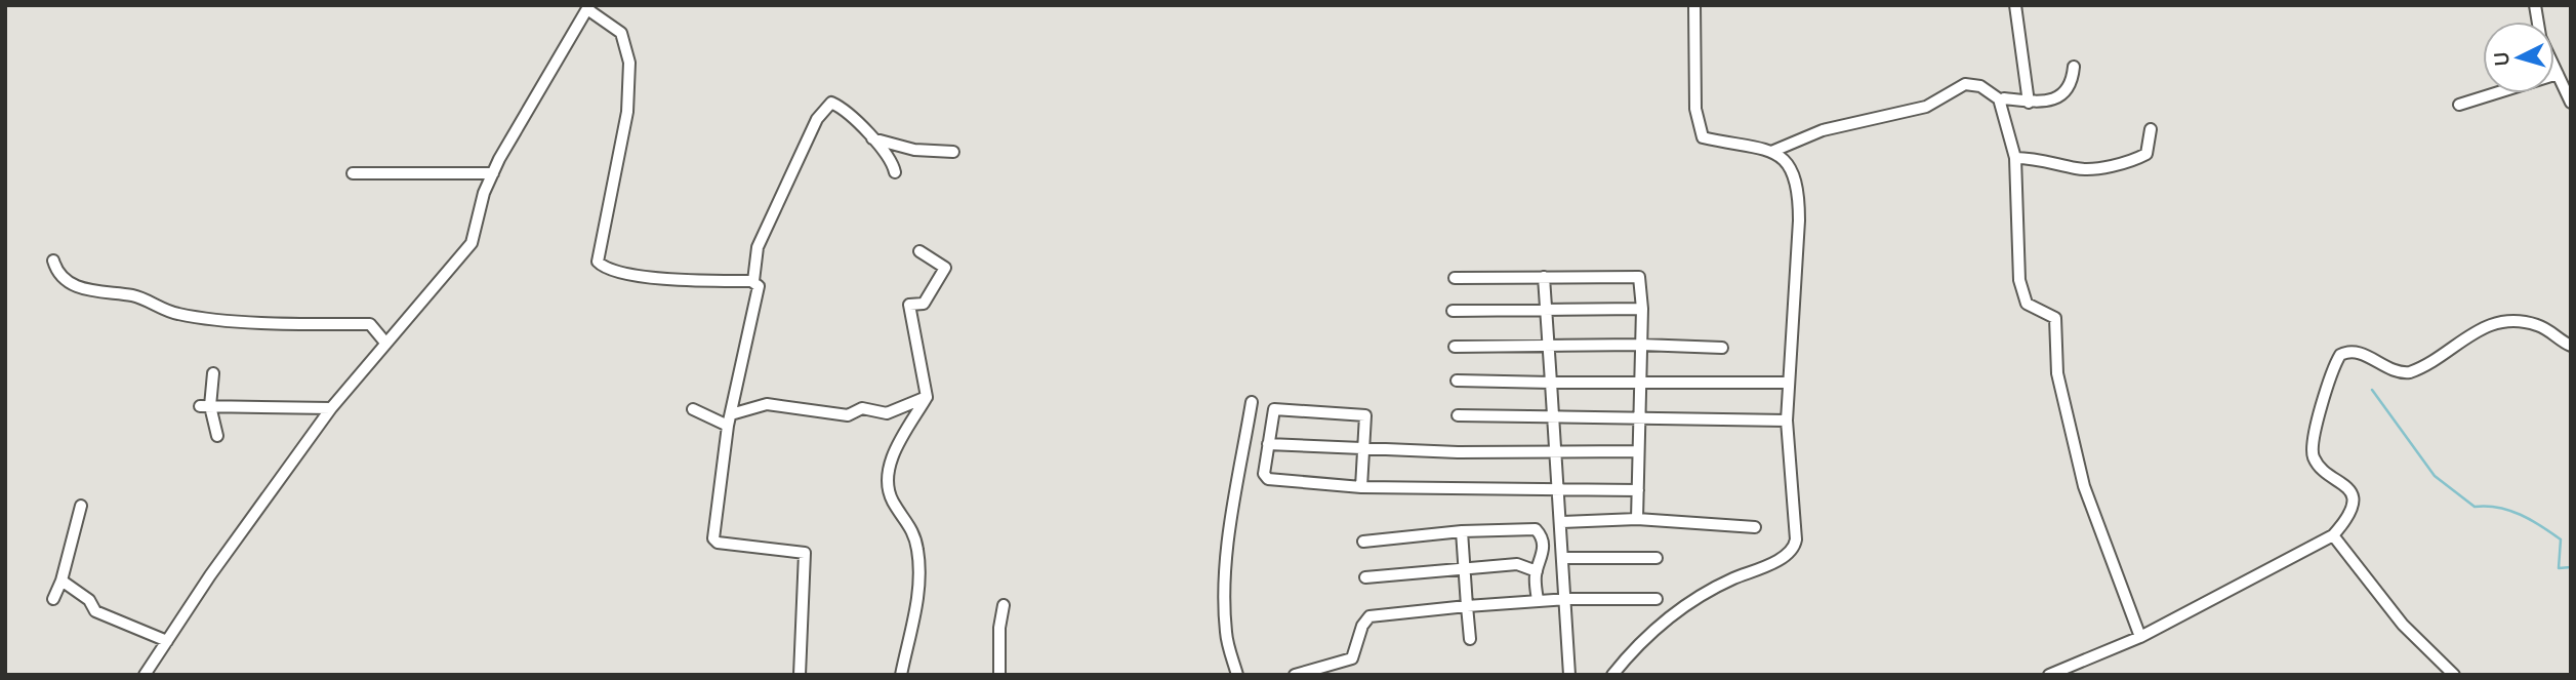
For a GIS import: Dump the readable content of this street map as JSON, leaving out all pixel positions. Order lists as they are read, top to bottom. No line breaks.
{"north":"left"}
